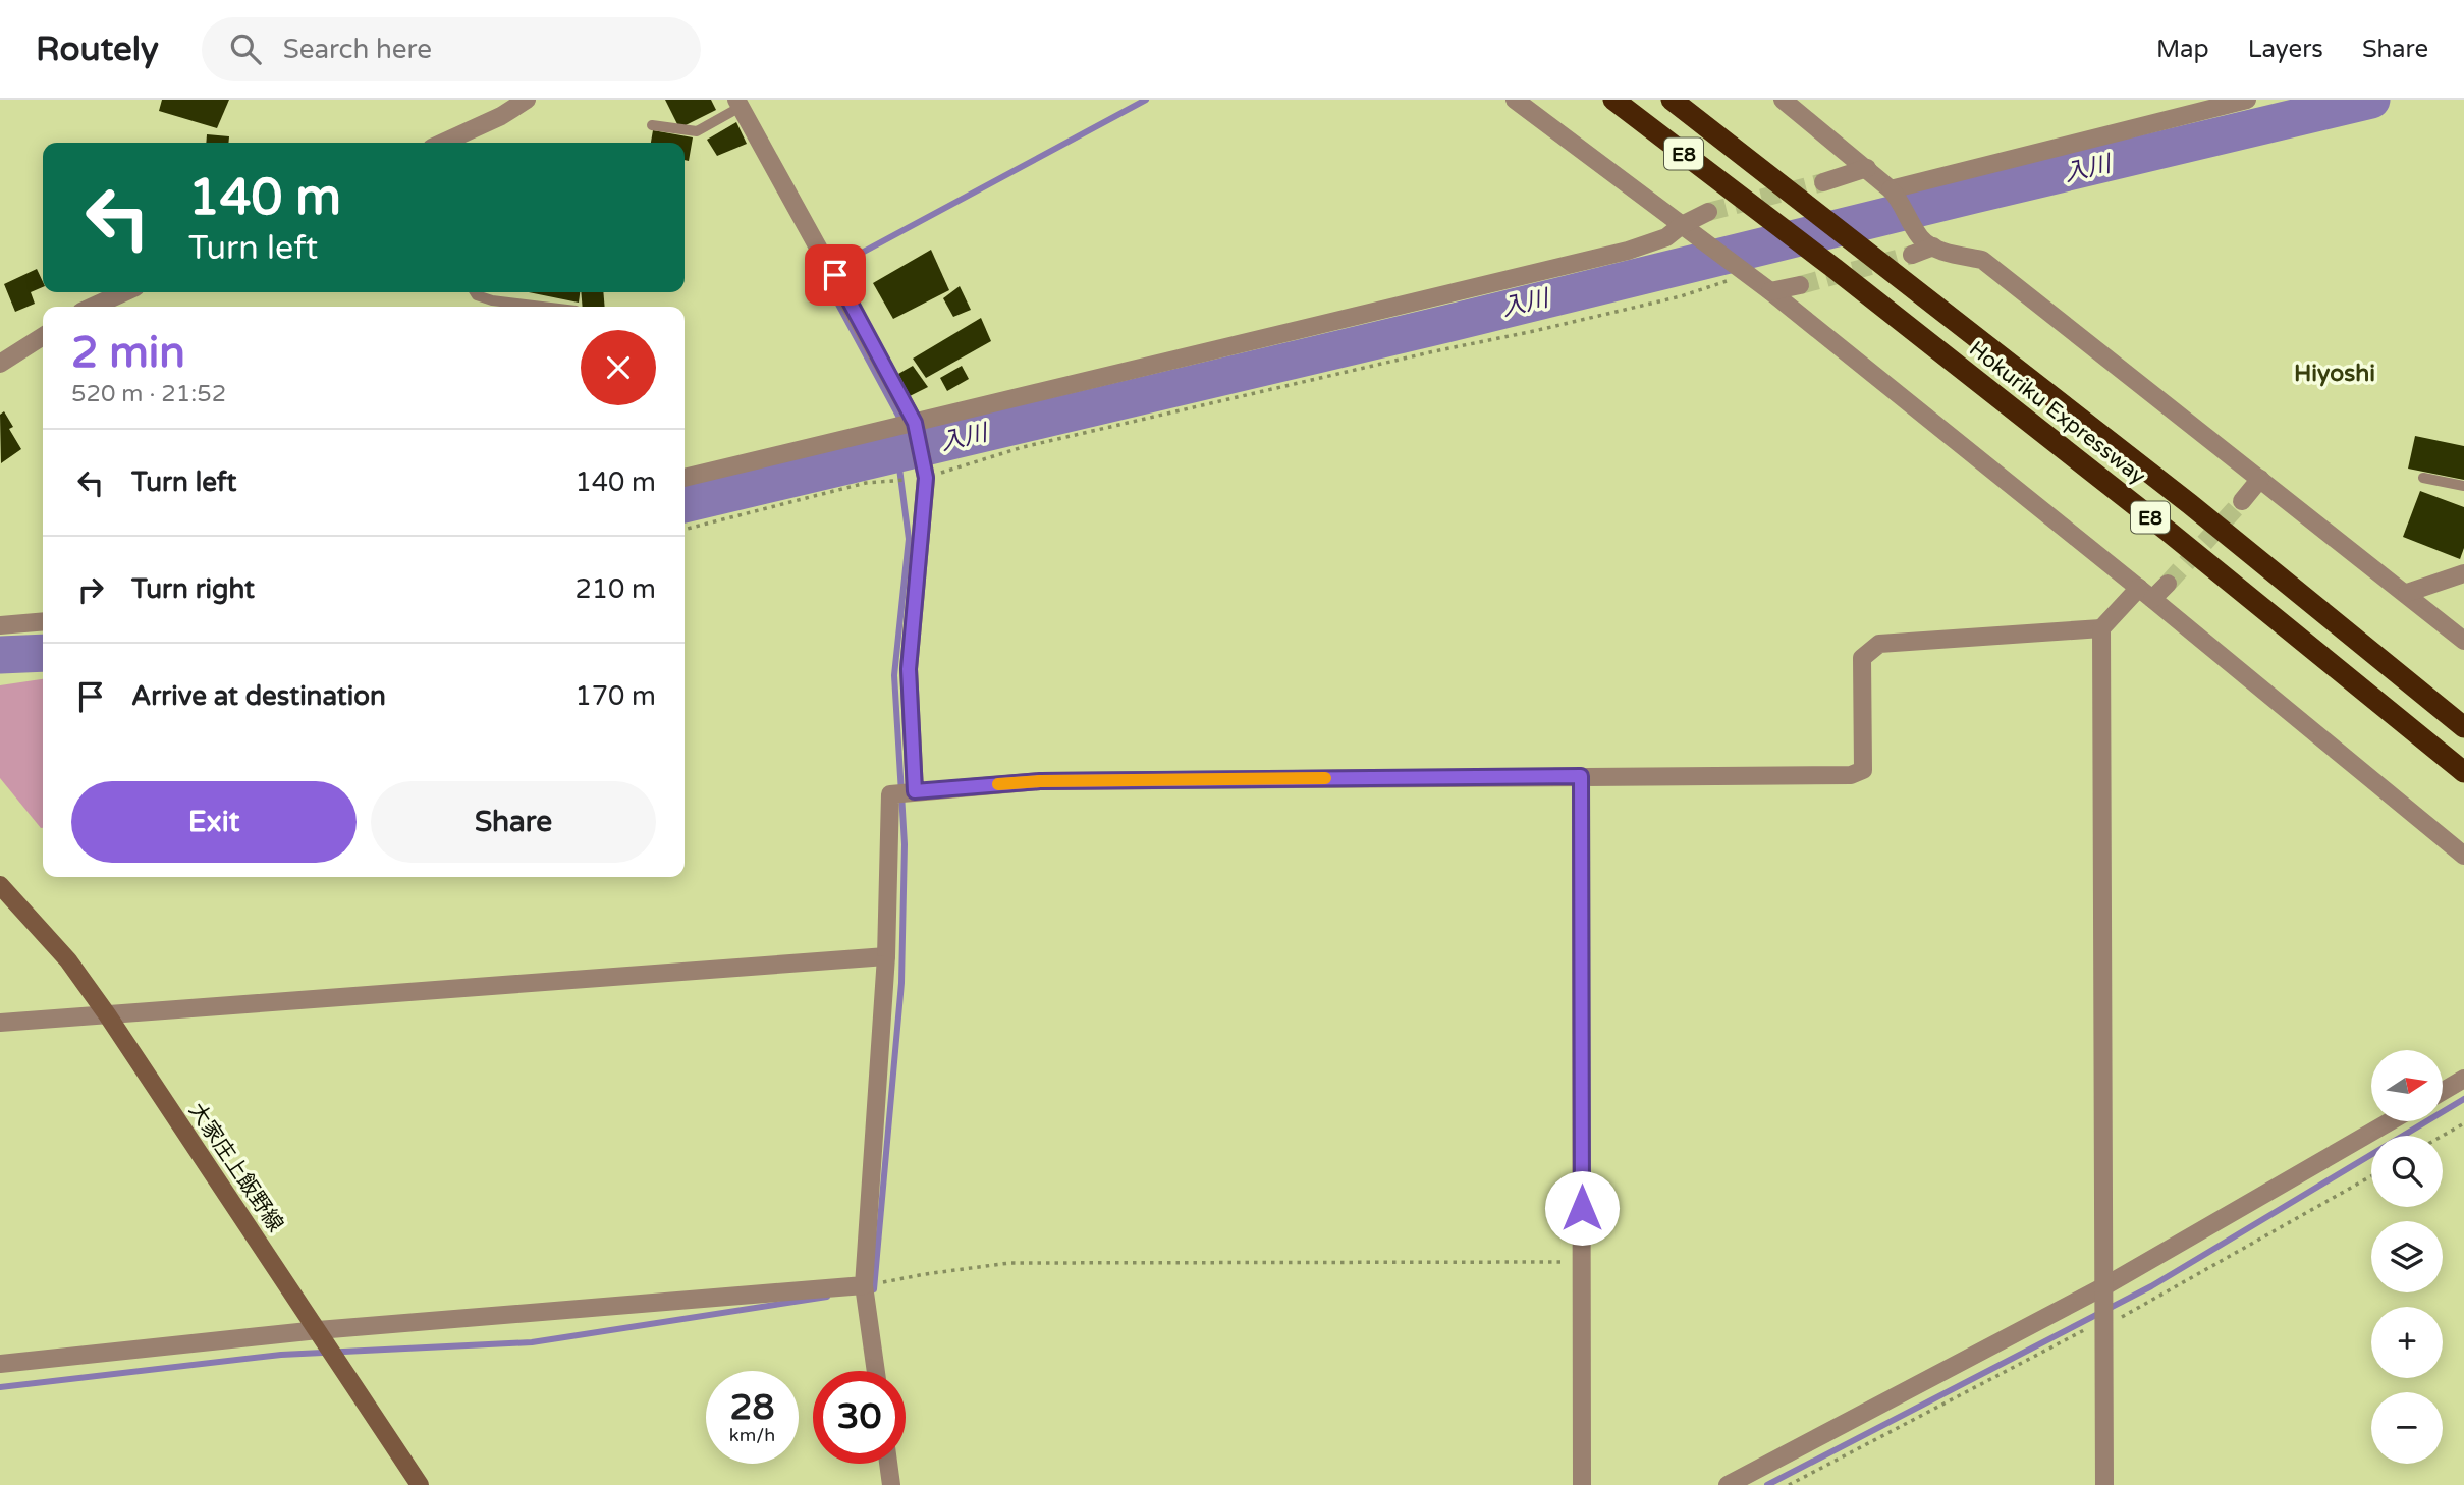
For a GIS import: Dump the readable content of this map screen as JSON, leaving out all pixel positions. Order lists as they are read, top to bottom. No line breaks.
{"streets":{"highway":["E8","Hokuriku Expressway"],"main road":["大家庄上飯野線"]},"districts":["Hiyoshi"],"water":["入川"],"north":"right","page":{"header":"Routely","search":"Search here","nav":["Map","Layers","Share"],"turn":["140 m","Turn left"],"heading":["2 min","520 m · 21:52"],"list":[{"name":"Turn left","value":"140 m"},{"name":"Turn right","value":"210 m"},{"name":"Arrive at destination","value":"170 m"}],"buttons":["Exit","Share"],"map_buttons":["+","−"],"speed":"28 km/h","limit":"30"}}
